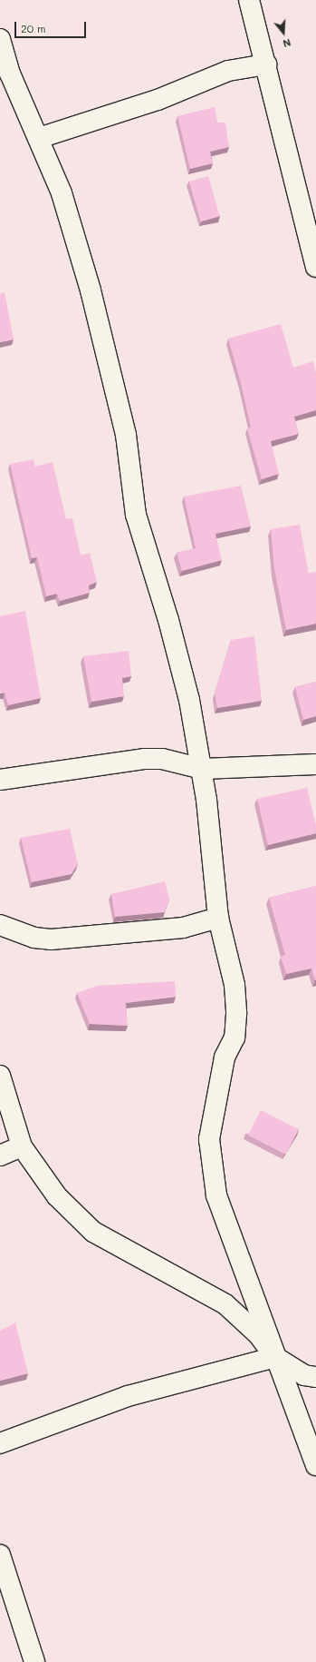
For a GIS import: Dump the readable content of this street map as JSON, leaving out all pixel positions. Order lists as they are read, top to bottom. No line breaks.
{"scale_bar":"20 m","north":"bottom"}
